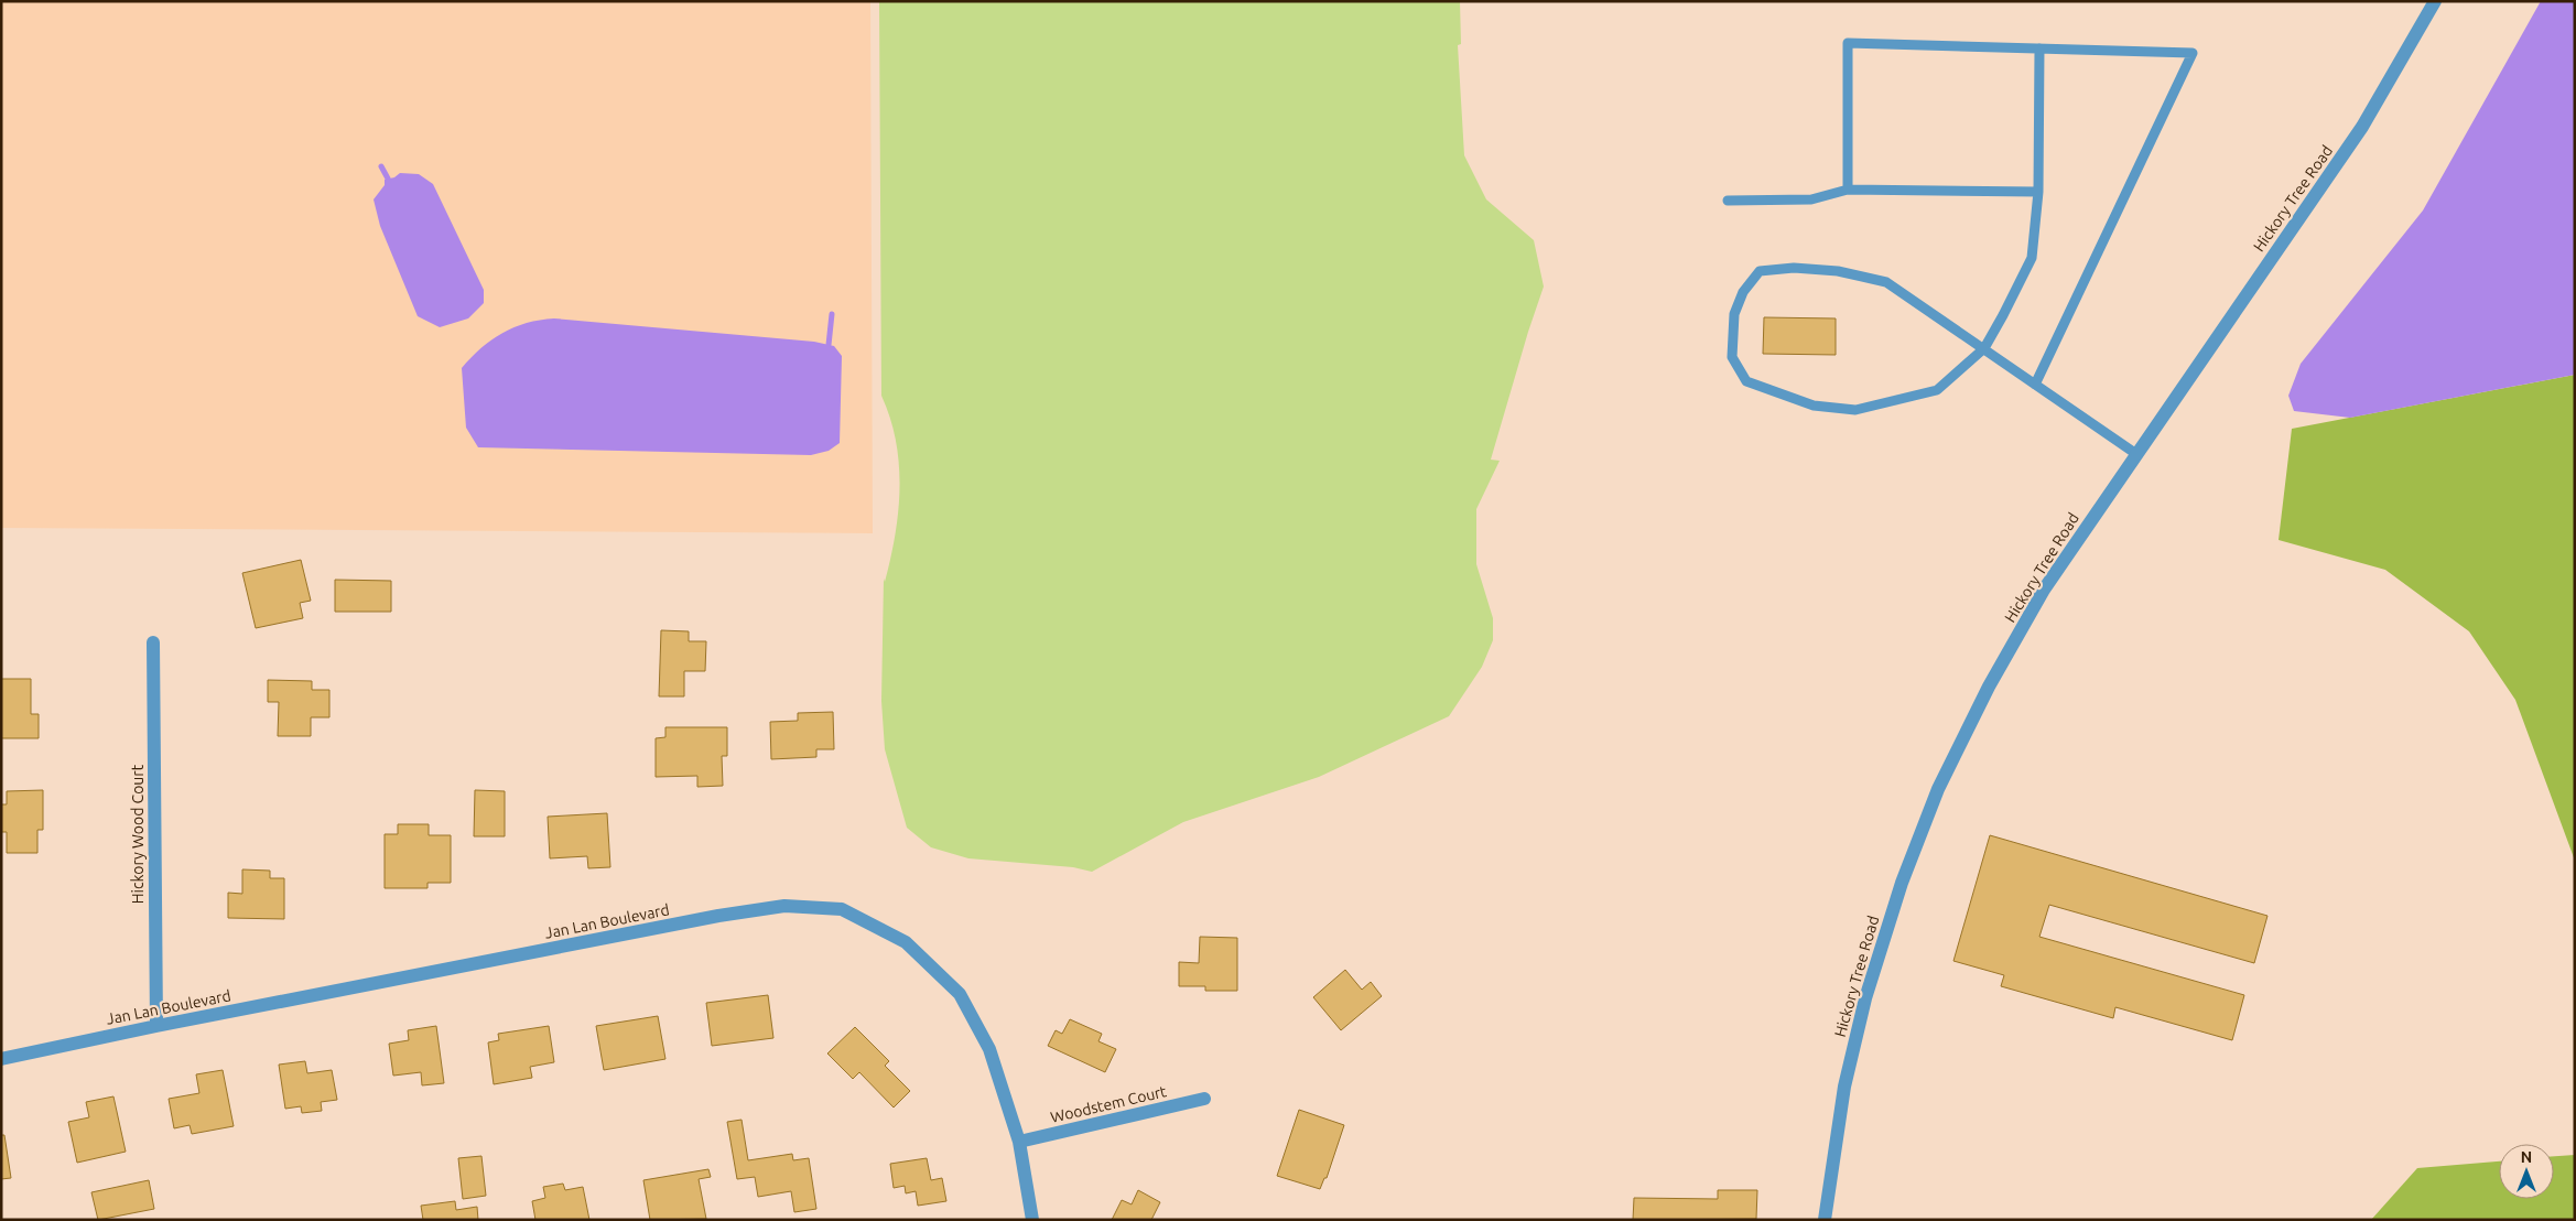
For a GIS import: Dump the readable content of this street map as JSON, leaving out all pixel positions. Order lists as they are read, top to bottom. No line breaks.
{"streets":{"street":["Hickory Tree Road","Hickory Wood Court","Jan Lan Boulevard","Woodstem Court"]},"crossings":[["Hickory Wood Court","Jan Lan Boulevard"],["Jan Lan Boulevard","Woodstem Court"]],"north":"top"}
